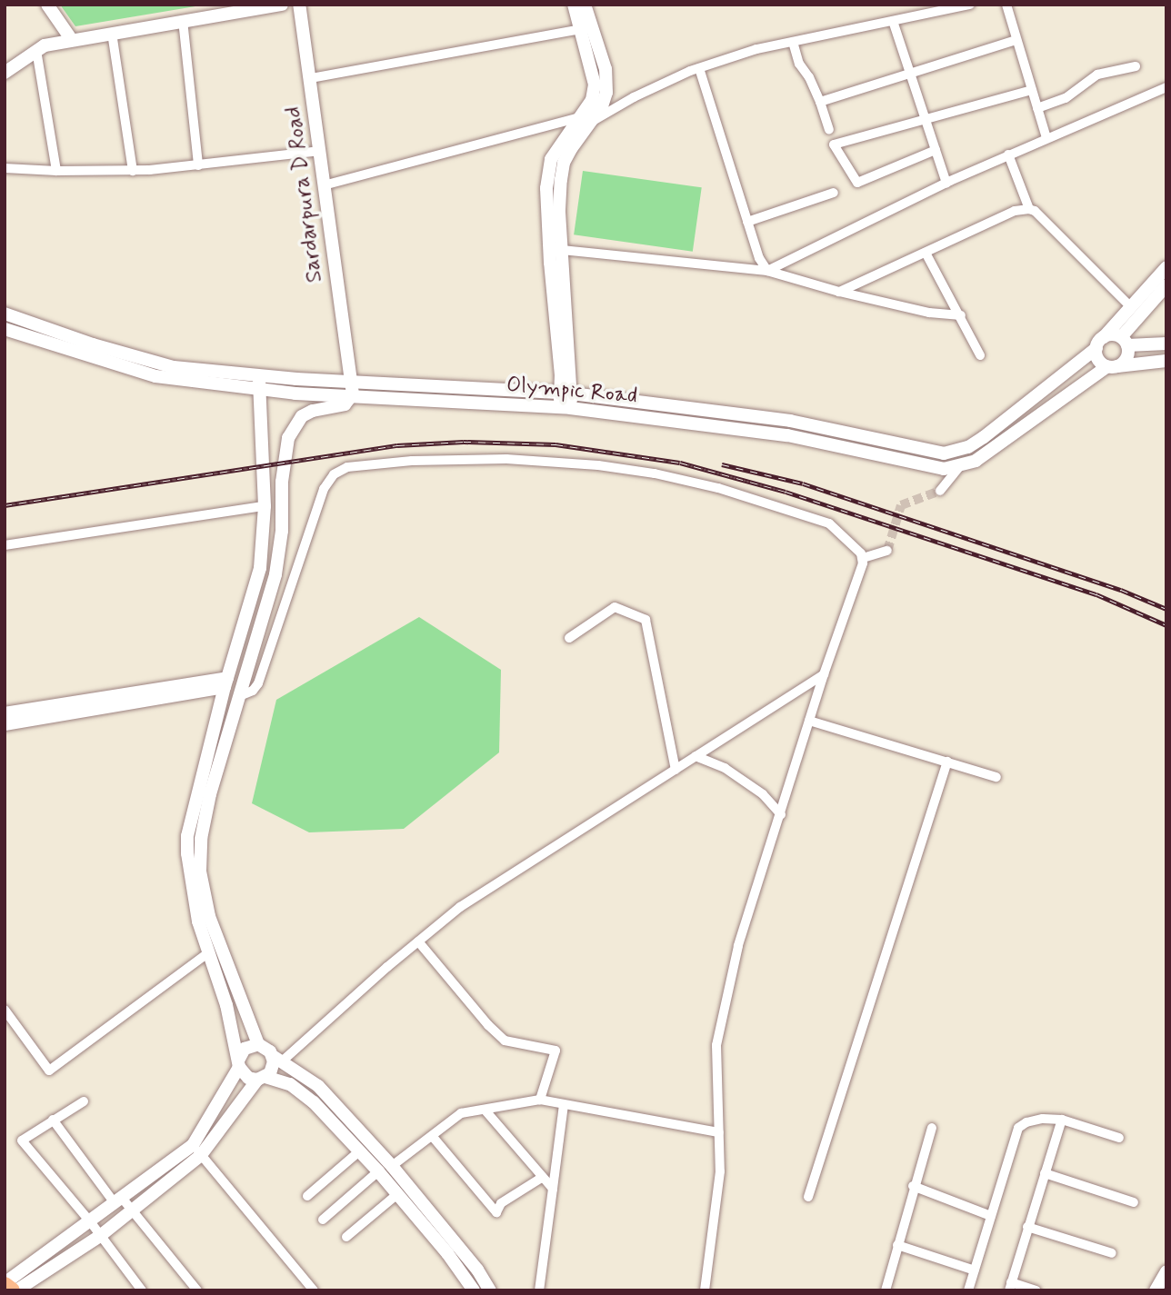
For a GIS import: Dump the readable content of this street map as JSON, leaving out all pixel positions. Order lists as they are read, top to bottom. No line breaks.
{"streets":{"street":["Sardarpura D Road","Olympic Road"]},"crossings":[["Sardarpura D Road","Olympic Road"]]}
